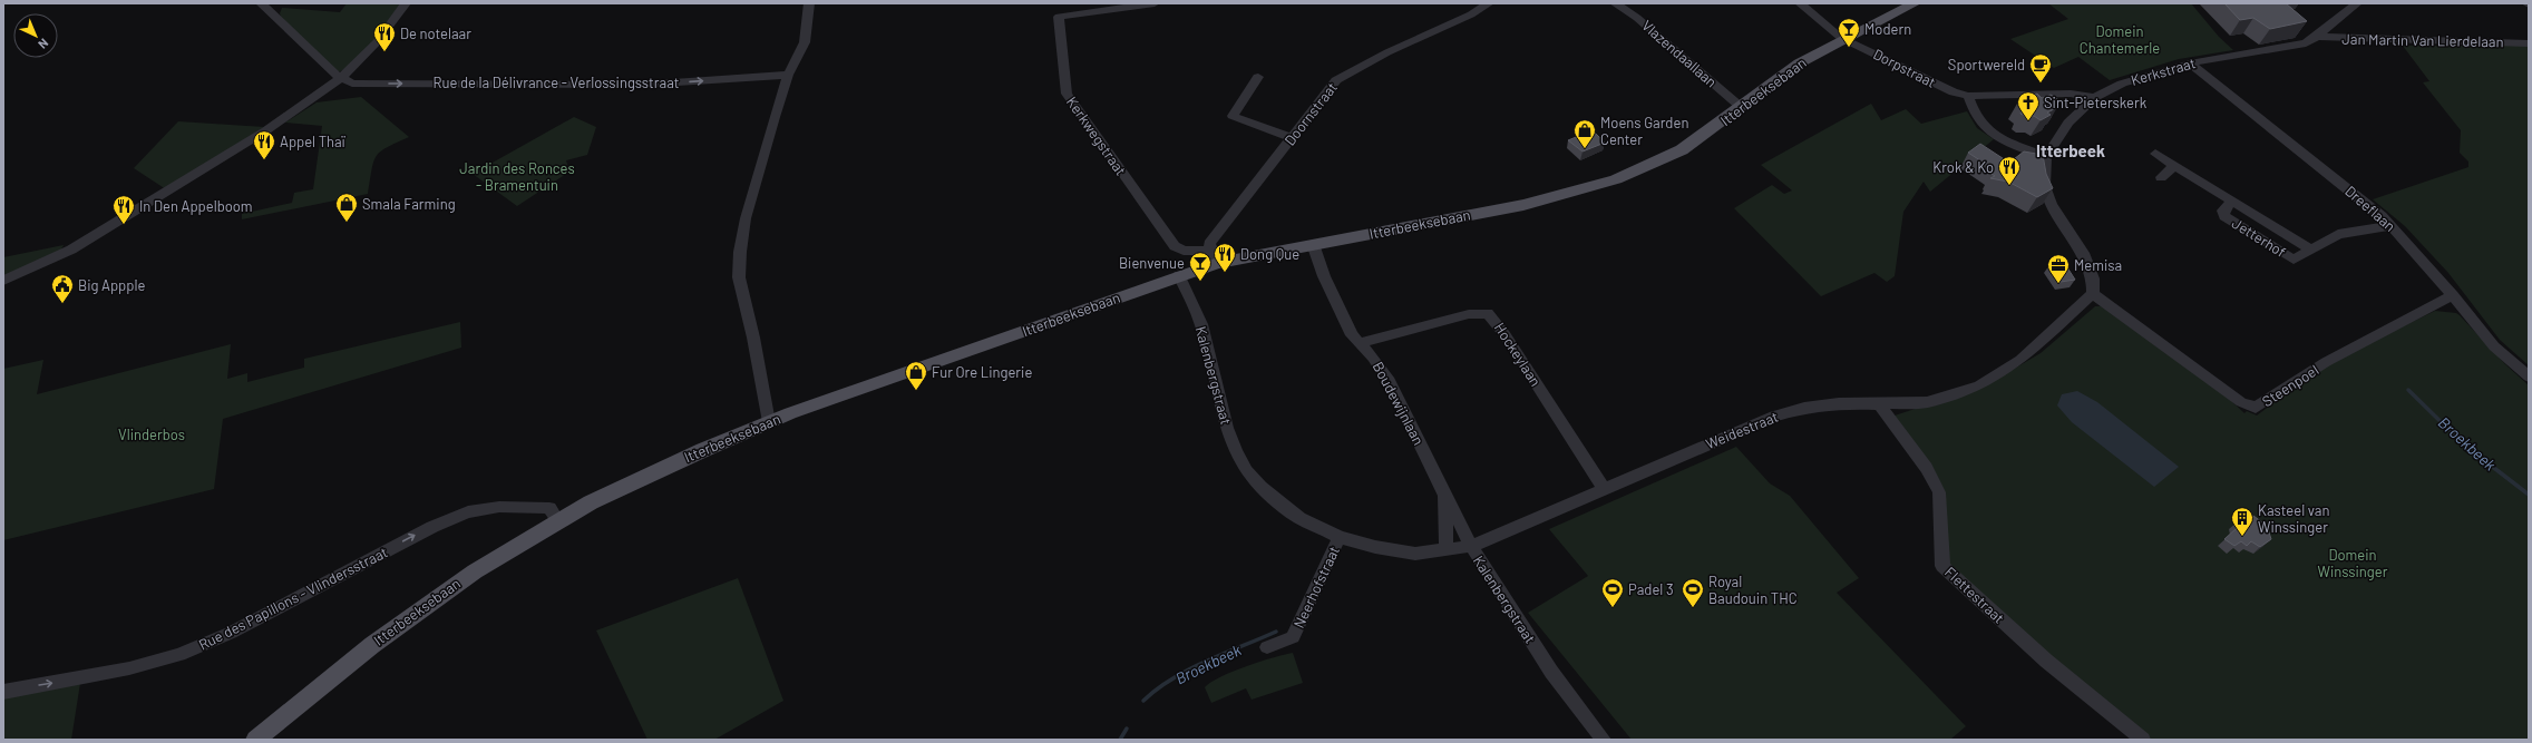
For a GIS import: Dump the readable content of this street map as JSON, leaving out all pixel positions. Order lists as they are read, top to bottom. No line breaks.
{"streets":{"main road":["Itterbeeksebaan"],"street":["Jan Martin Van Lierdelaan","Vlazendaallaan","Dorpstraat","Kerkstraat","Rue de la Délivrance - Verlossingsstraat","Doornstraat","Kerkwegstraat","Dreeflaan","Jetterhof","Hockeylaan","Kalenbergstraat","Steenpoel","Boudewijnlaan","Weidestraat","Neerhofstraat","Flettestraat","Rue des Papillons - Vlindersstraat"]},"crossings":[["Jan Martin Van Lierdelaan","Kerkstraat"],["Vlazendaallaan","Itterbeeksebaan"],["Dorpstraat","Kerkstraat"],["Dorpstraat","Itterbeeksebaan"],["Kerkstraat","Dreeflaan"],["Kerkstraat","Steenpoel"],["Kerkstraat","Weidestraat"],["Itterbeeksebaan","Doornstraat"],["Itterbeeksebaan","Kerkwegstraat"],["Itterbeeksebaan","Kalenbergstraat"],["Itterbeeksebaan","Boudewijnlaan"],["Itterbeeksebaan","Rue des Papillons - Vlindersstraat"],["Doornstraat","Kerkwegstraat"],["Dreeflaan","Jetterhof"],["Dreeflaan","Steenpoel"],["Hockeylaan","Boudewijnlaan"],["Hockeylaan","Weidestraat"],["Kalenbergstraat","Boudewijnlaan"],["Kalenbergstraat","Weidestraat"],["Kalenbergstraat","Neerhofstraat"],["Steenpoel","Weidestraat"],["Boudewijnlaan","Weidestraat"],["Weidestraat","Flettestraat"]],"one_way":["Rue de la Délivrance - Verlossingsstraat","Rue des Papillons - Vlindersstraat"],"districts":["Itterbeek"],"water":["Broekbeek"],"parks":["Domein Chantemerle","Jardin des Ronces - Bramentuin","Vlinderbos","Domein Winssinger"],"places":{"bar":["Modern","Bienvenue"],"restaurant":["De notelaar","Appel Thaï","Krok & Ko","In Den Appelboom","Dong Que"],"cafe":["Sportwereld"],"church":["Sint-Pieterskerk"],"shop":["Moens Garden Center","Smala Farming","Fur Ore Lingerie"],"office":["Memisa"],"public building":["Big Appple"],"building":["Kasteel van Winssinger"],"sports":["Padel 3","Royal Baudouin THC"]},"north":"bottom right"}
